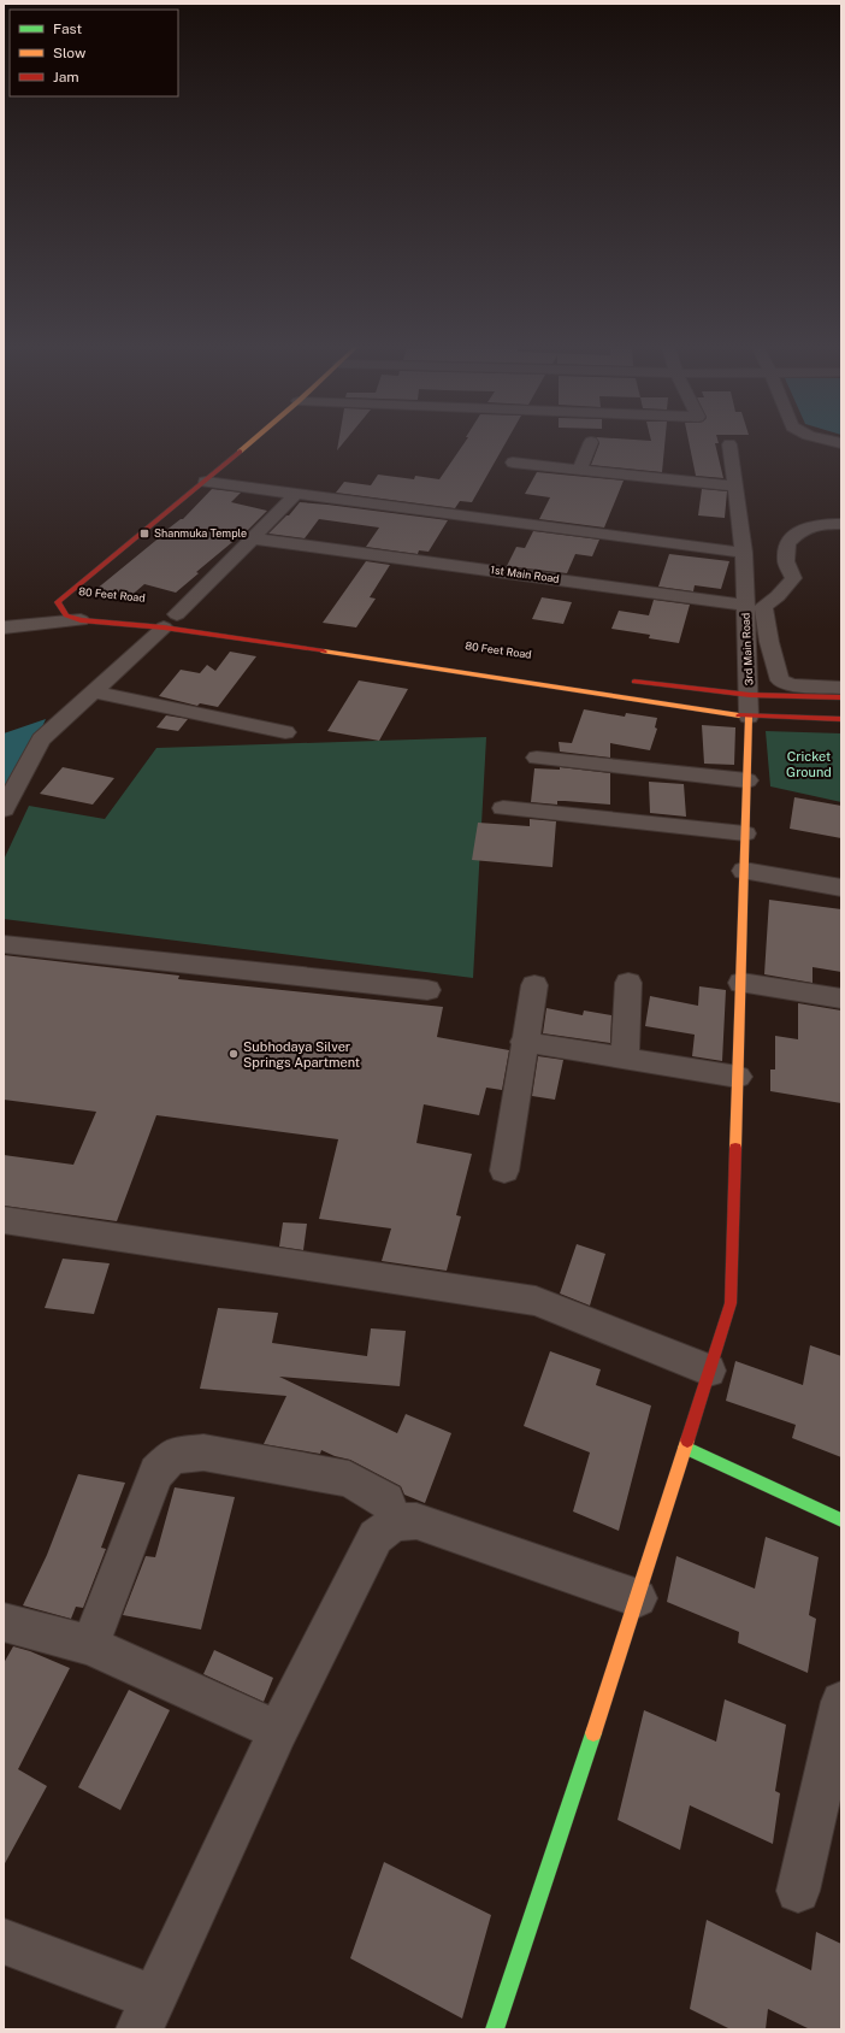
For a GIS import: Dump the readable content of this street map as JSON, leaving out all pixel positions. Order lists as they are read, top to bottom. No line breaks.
{"streets":{"street":["1st Main Road","80 Feet Road","3rd Main Road"]},"crossings":[["1st Main Road","3rd Main Road"],["80 Feet Road","3rd Main Road"]],"parks":["Cricket Ground"],"places":{"transit":["Shanmuka Temple"],"other":["Subhodaya Silver Springs Apartment"]},"legend":["Fast","Slow","Jam"]}
